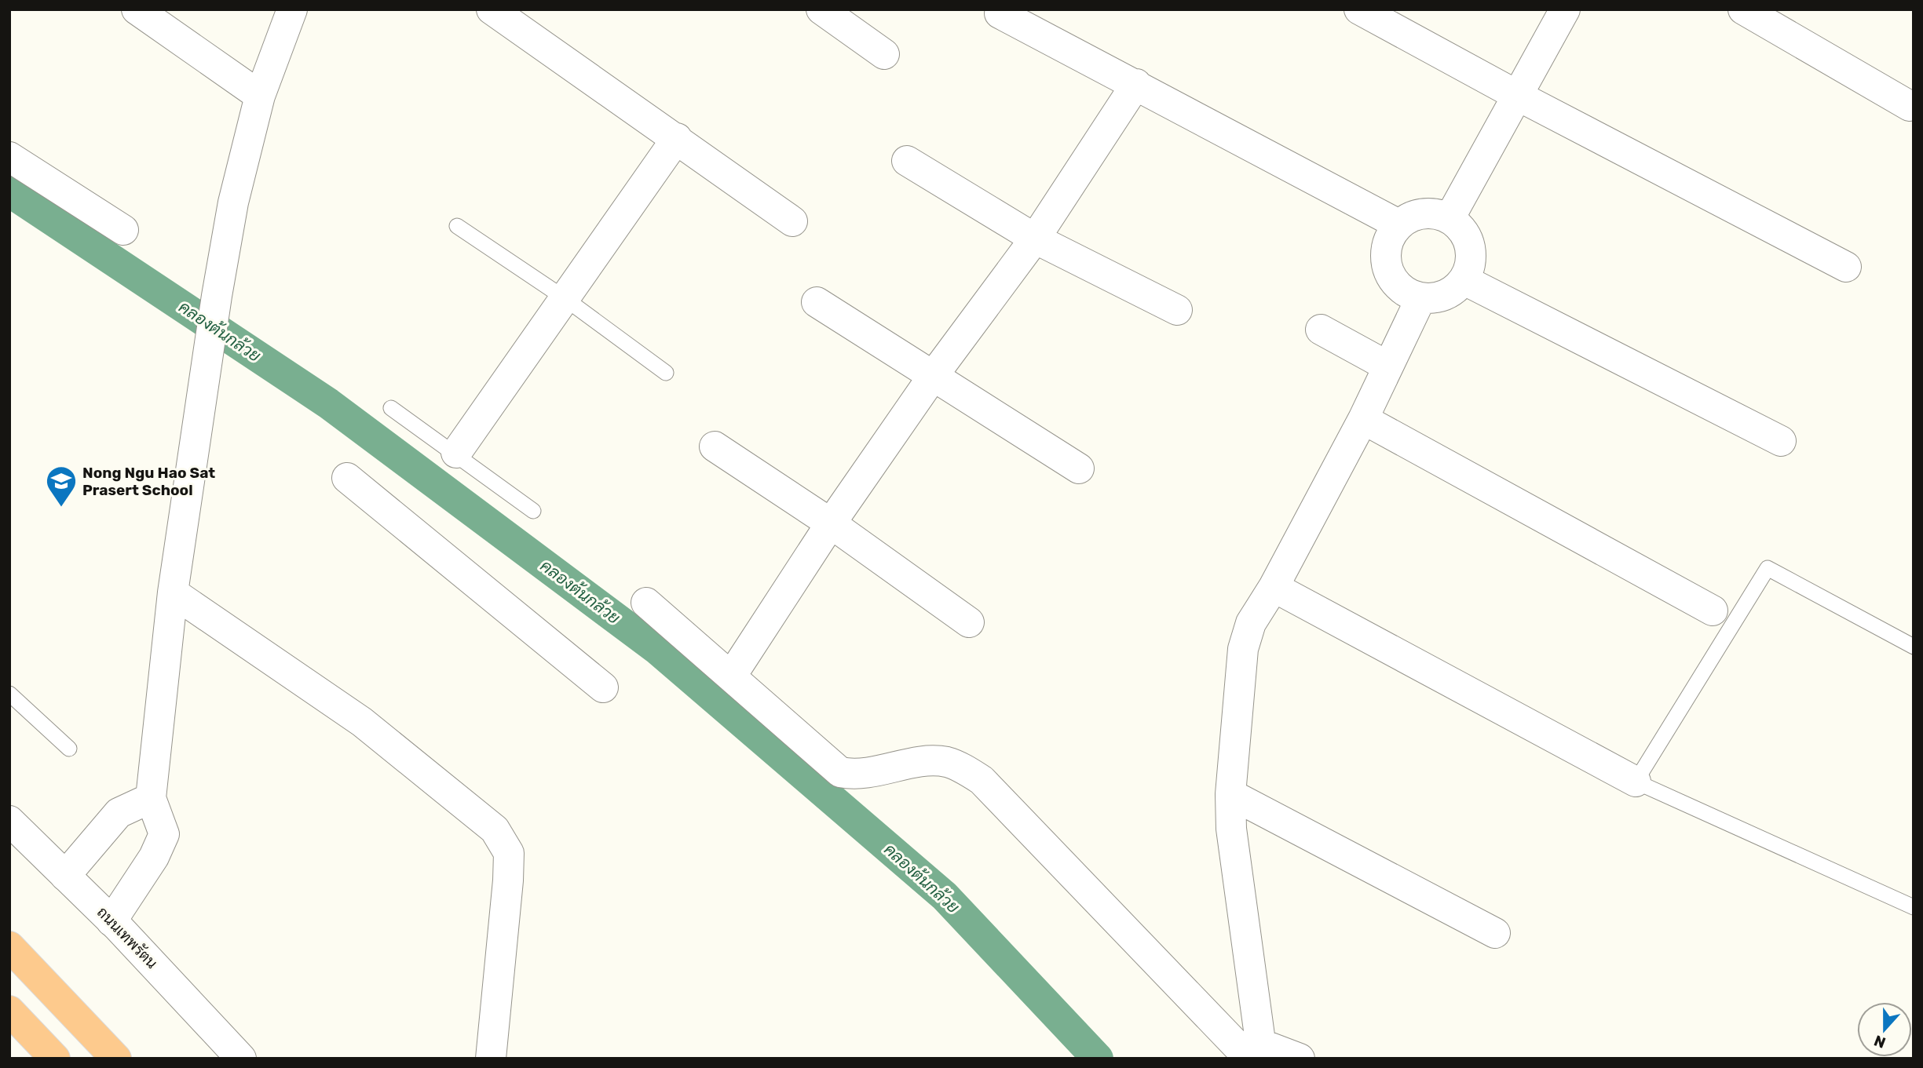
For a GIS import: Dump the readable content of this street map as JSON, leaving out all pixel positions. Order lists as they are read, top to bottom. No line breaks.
{"streets":{"street":["ถนนเทพรัตน"]},"water":["คลองต้นกล้วย"],"places":{"school or university":["Nong Ngu Hao Sat Prasert School"]},"north":"bottom"}
